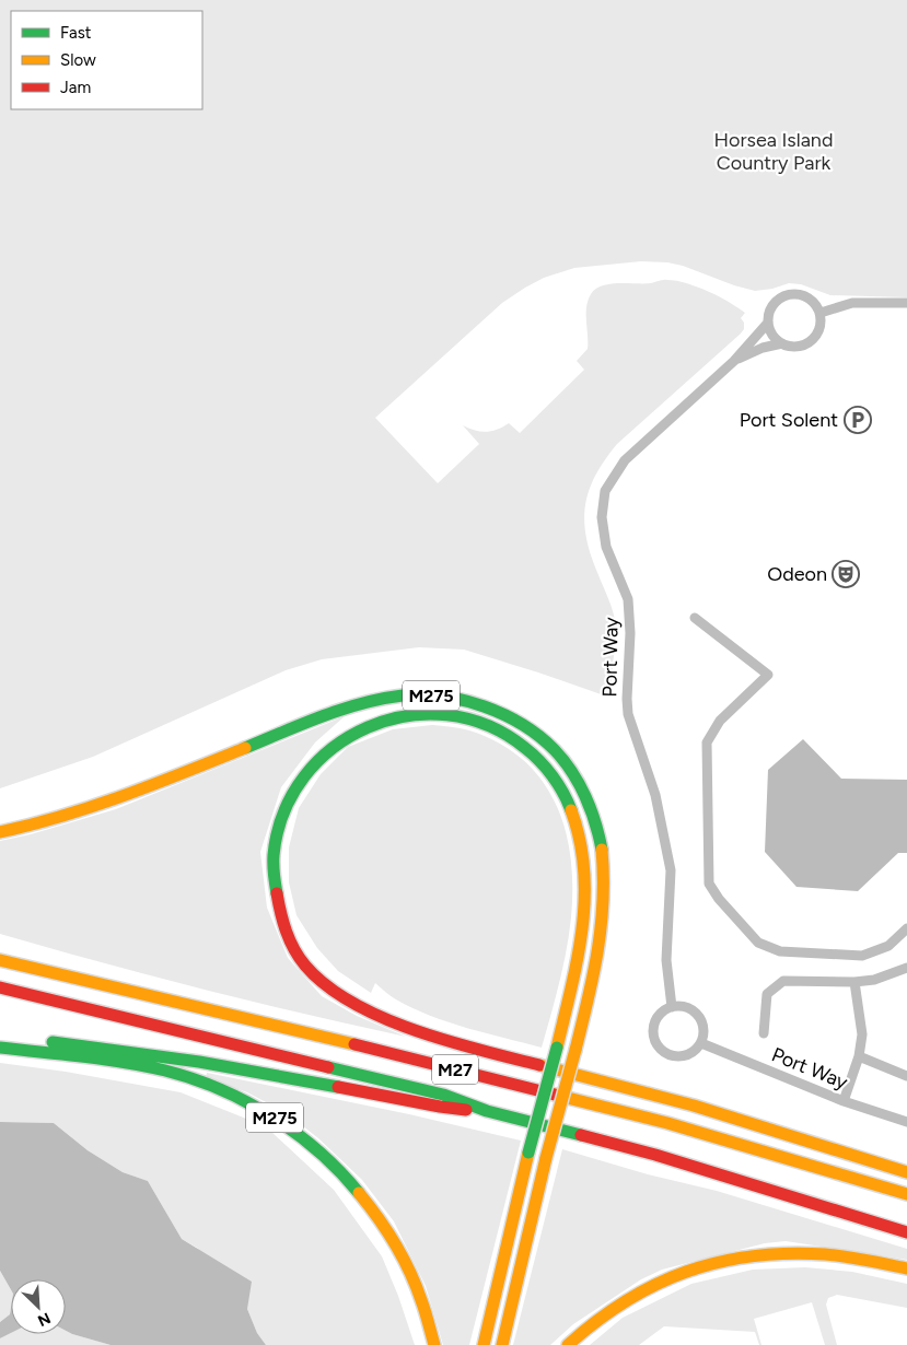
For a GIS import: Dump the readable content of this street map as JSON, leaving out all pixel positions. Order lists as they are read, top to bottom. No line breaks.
{"streets":{"highway":["M275","M27"],"street":["Port Way"]},"parks":["Horsea Island Country Park"],"places":{"parking":["Port Solent"],"theatre":["Odeon"]},"legend":["Fast","Slow","Jam"],"north":"bottom right"}
